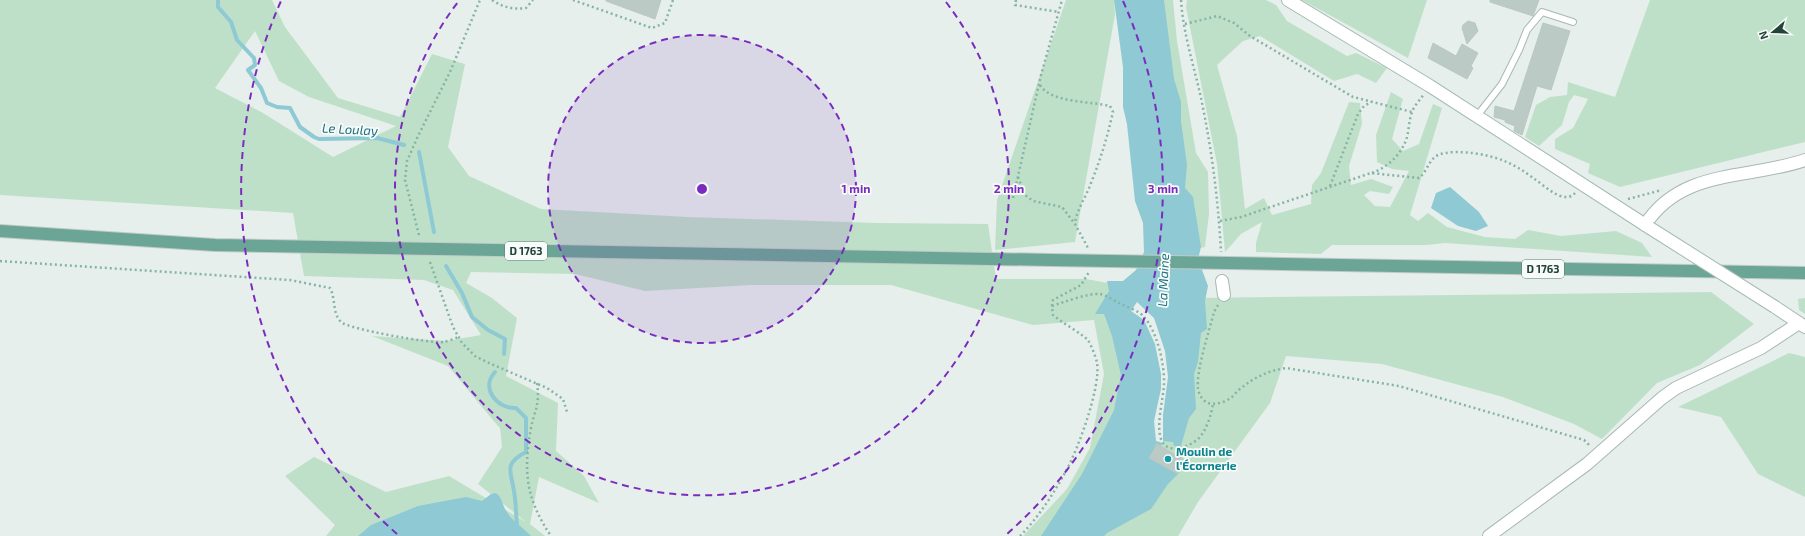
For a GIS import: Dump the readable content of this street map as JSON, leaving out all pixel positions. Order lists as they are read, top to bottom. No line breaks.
{"streets":{"main road":["D 1763"]},"water":["Le Loulay","La Maine"],"places":["Moulin de l'Écornerie"],"north":"left","rings":["1 min","2 min","3 min"]}
